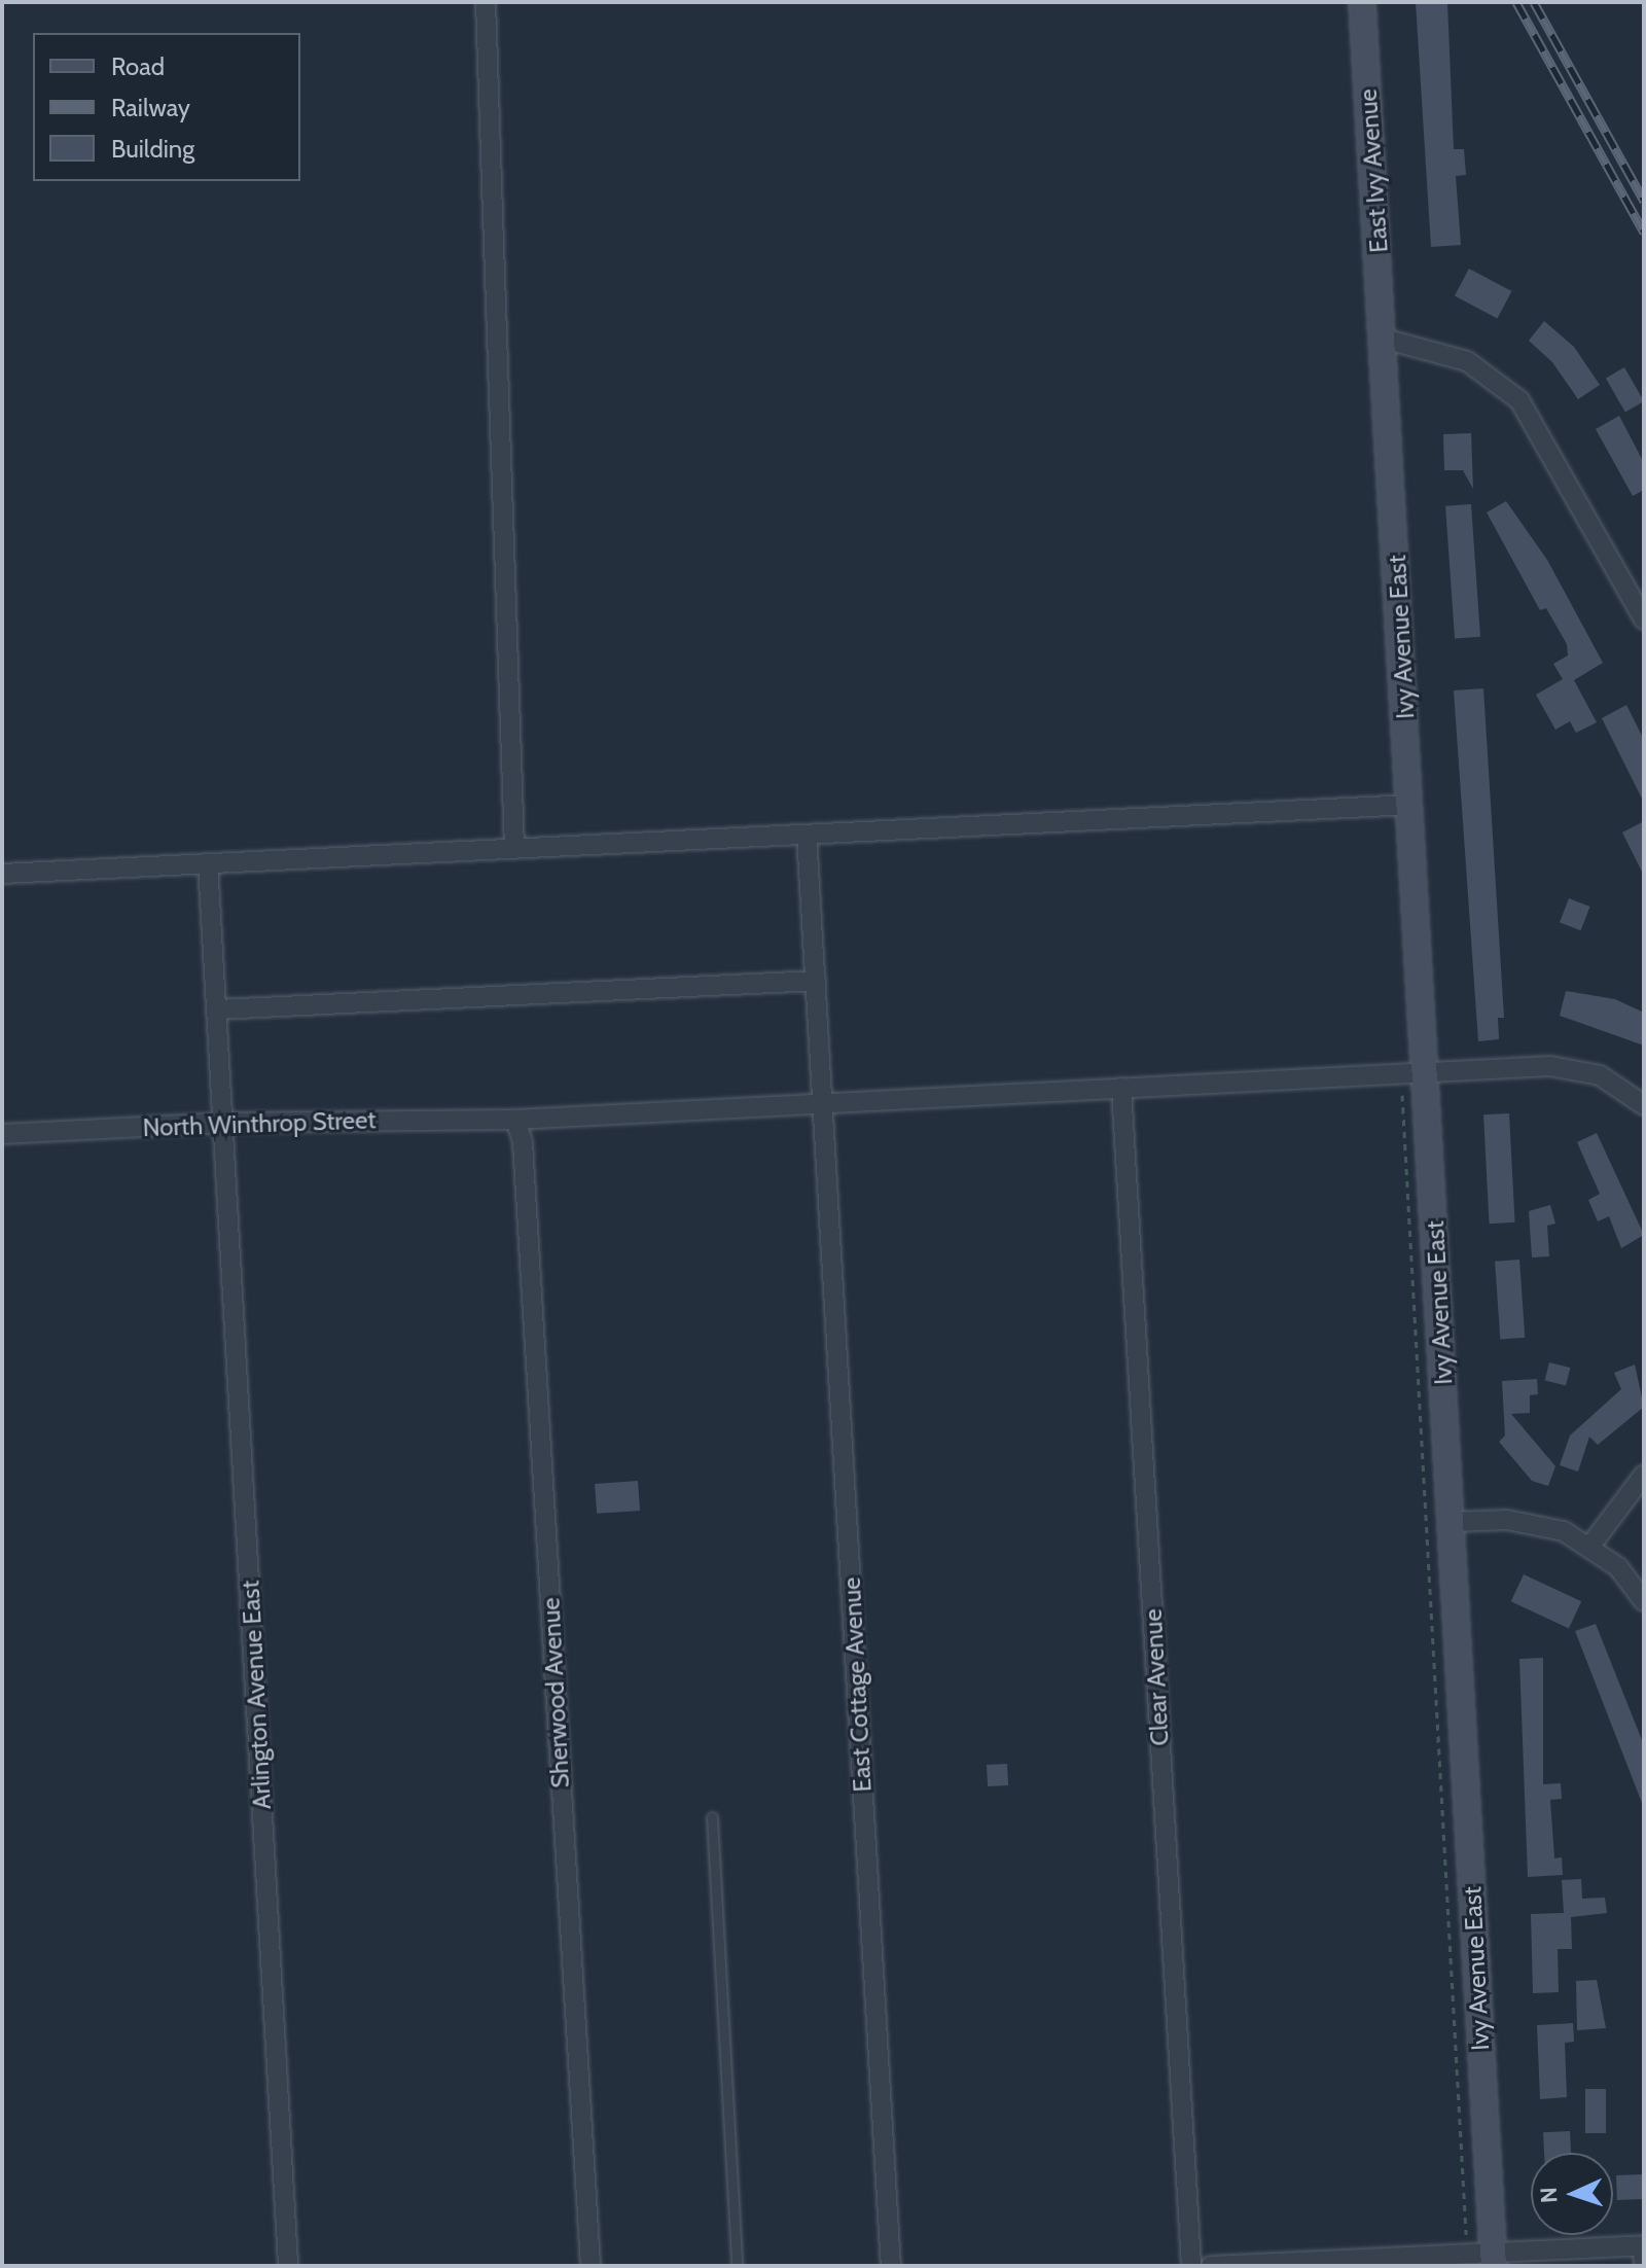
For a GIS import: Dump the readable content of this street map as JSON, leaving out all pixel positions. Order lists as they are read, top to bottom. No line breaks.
{"streets":{"street":["East Ivy Avenue","Ivy Avenue East","North Winthrop Street","Clear Avenue","East Cottage Avenue","Sherwood Avenue","Arlington Avenue East"]},"crossings":[["East Ivy Avenue","Ivy Avenue East"],["Ivy Avenue East","North Winthrop Street"],["North Winthrop Street","Clear Avenue"],["North Winthrop Street","East Cottage Avenue"],["North Winthrop Street","Sherwood Avenue"],["North Winthrop Street","Arlington Avenue East"]],"legend":["Road","Railway","Building"],"north":"left"}
